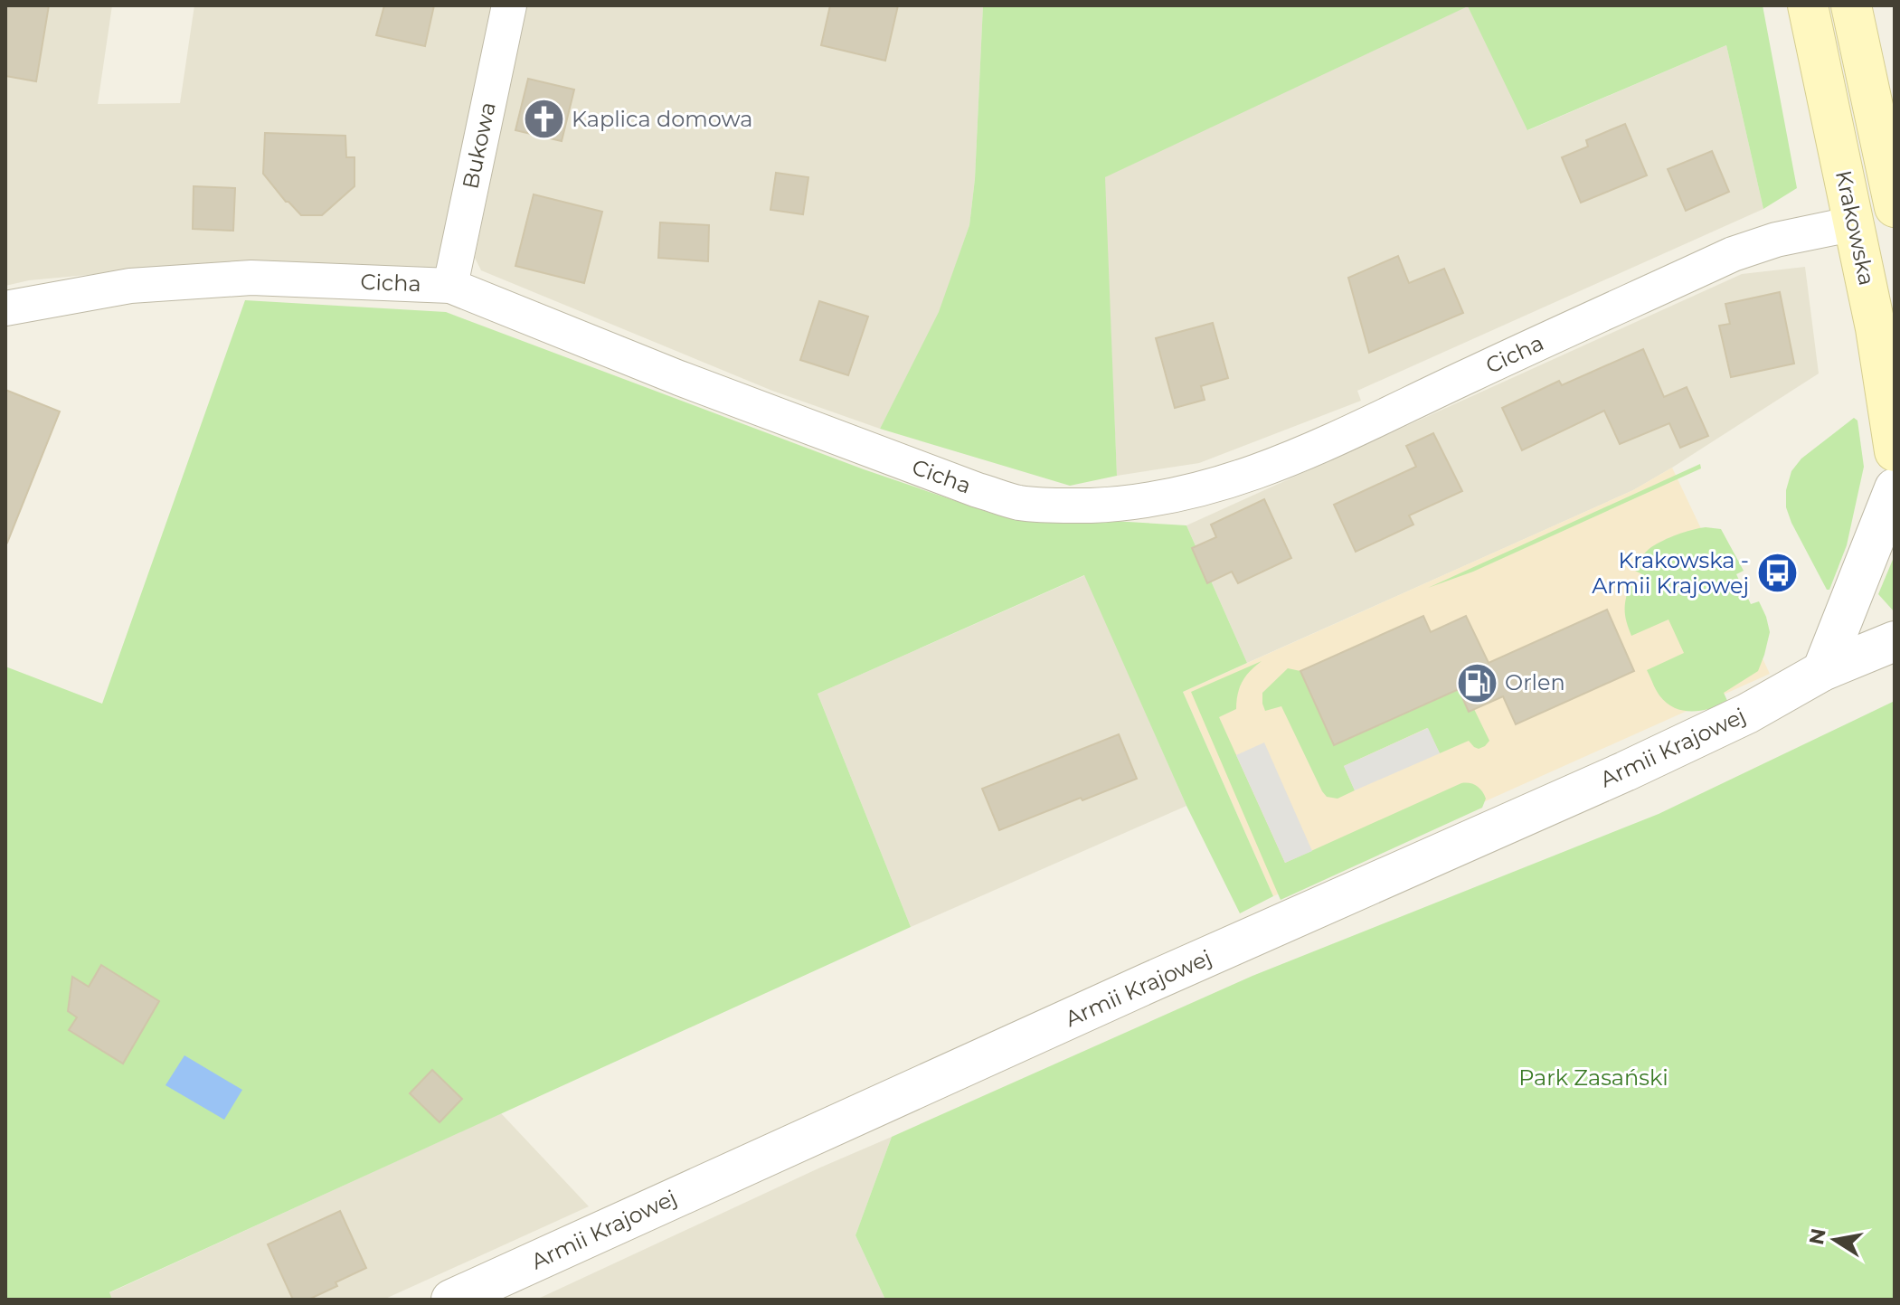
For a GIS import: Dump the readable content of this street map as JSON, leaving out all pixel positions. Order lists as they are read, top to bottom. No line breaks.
{"streets":{"main road":["Krakowska"],"street":["Bukowa","Cicha","Armii Krajowej"]},"crossings":[["Bukowa","Cicha"],["Krakowska","Cicha"]],"parks":["Park Zasański"],"places":{"church":["Kaplica domowa"],"bus stop":["Krakowska - Armii Krajowej"],"fuel station":["Orlen"]},"north":"left"}
